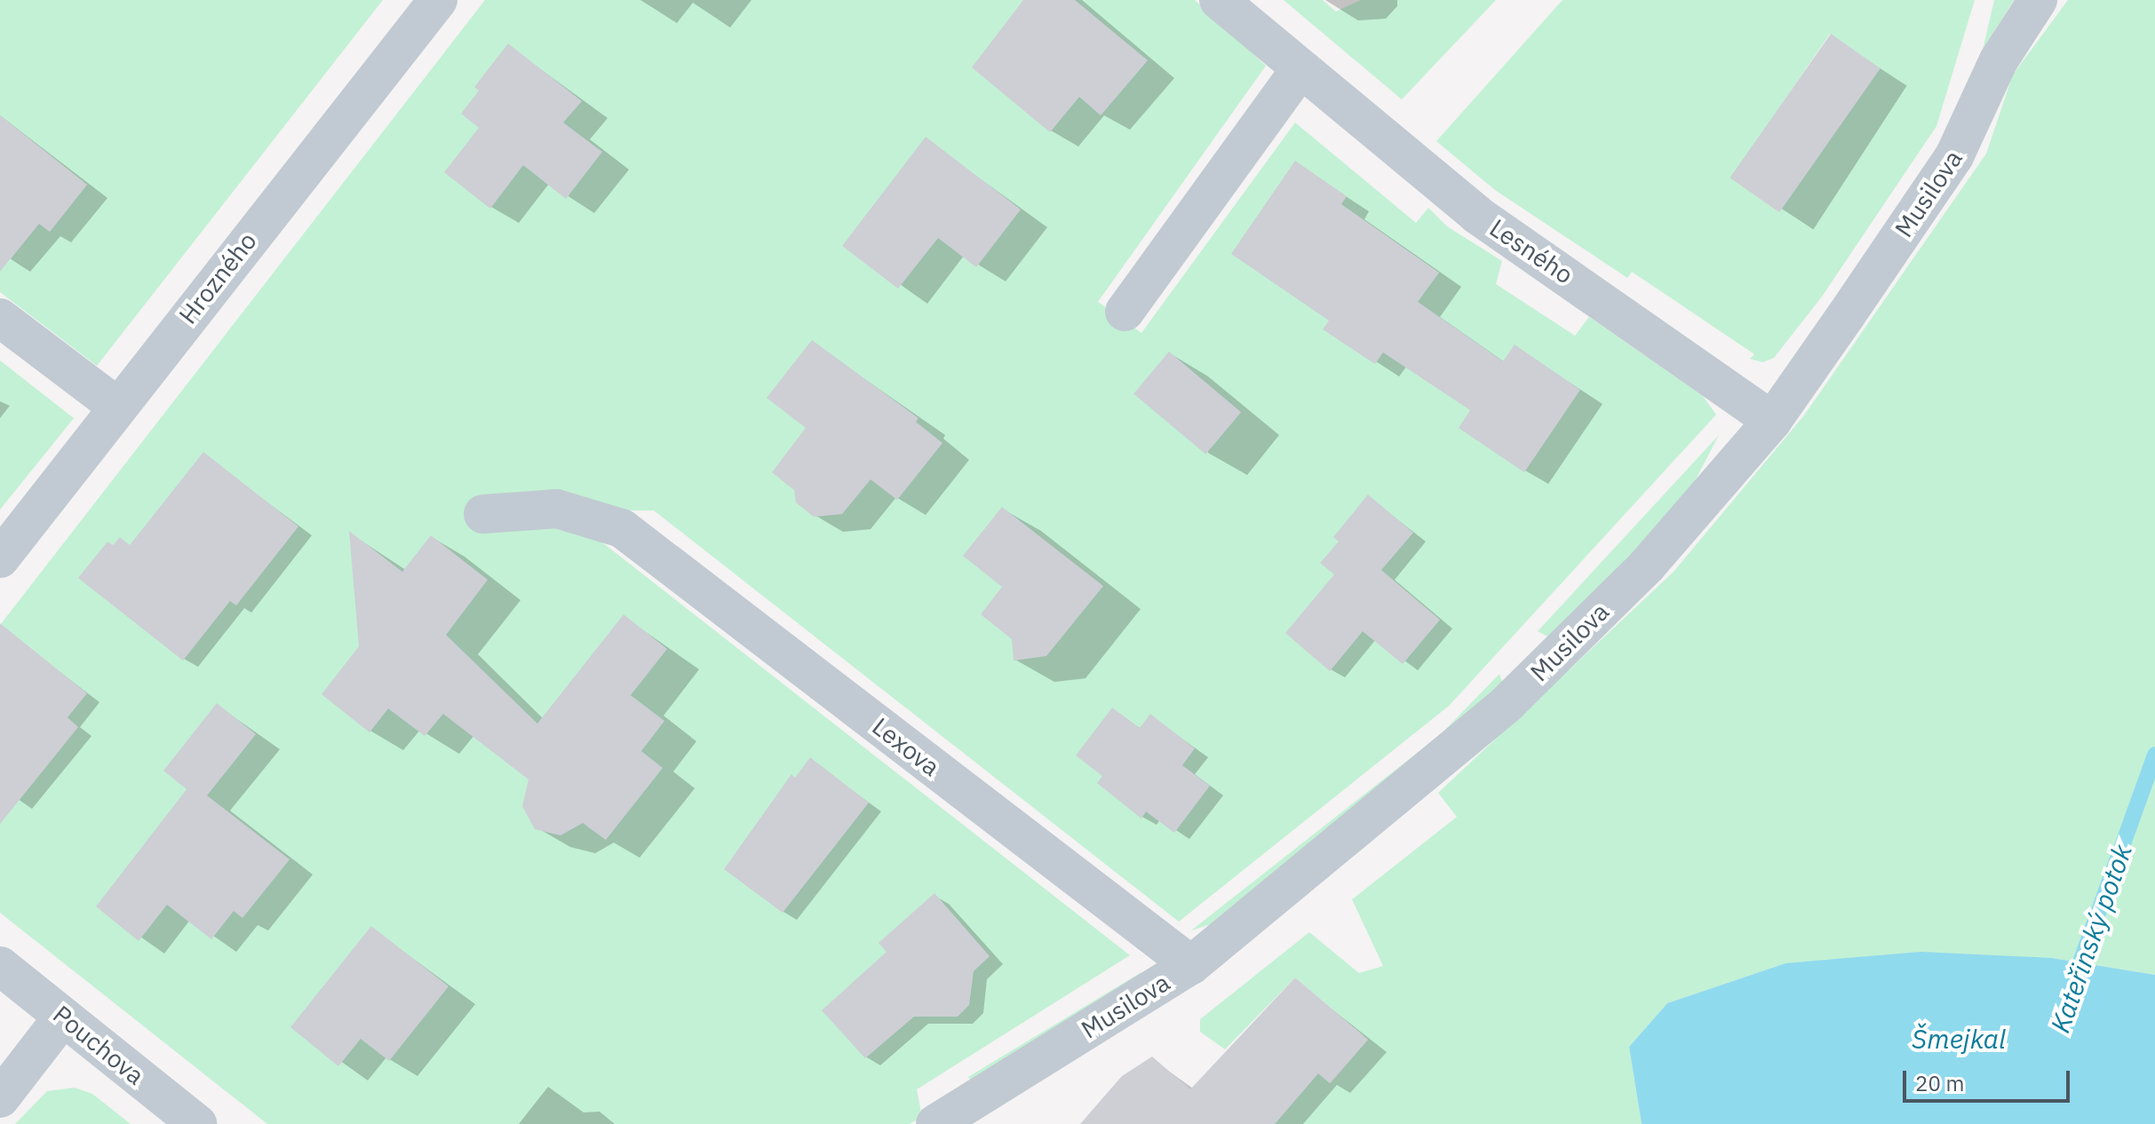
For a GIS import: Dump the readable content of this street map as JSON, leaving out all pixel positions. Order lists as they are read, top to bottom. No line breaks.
{"streets":{"street":["Musilova","Lesného","Hrozného","Lexova","Pouchova"]},"crossings":[["Musilova","Lesného"],["Musilova","Lexova"]],"water":["Kateřinský potok","Šmejkal"],"scale_bar":"20 m"}
